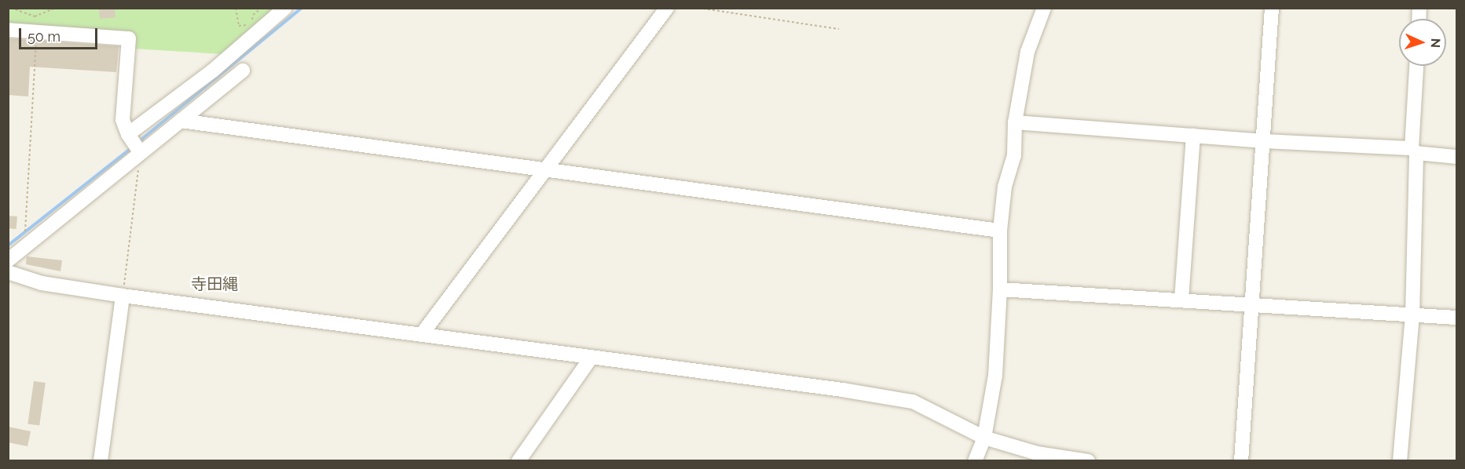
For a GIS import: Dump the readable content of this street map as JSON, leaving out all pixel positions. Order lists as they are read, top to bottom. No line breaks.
{"districts":["寺田縄"],"scale_bar":"50 m","north":"right"}
